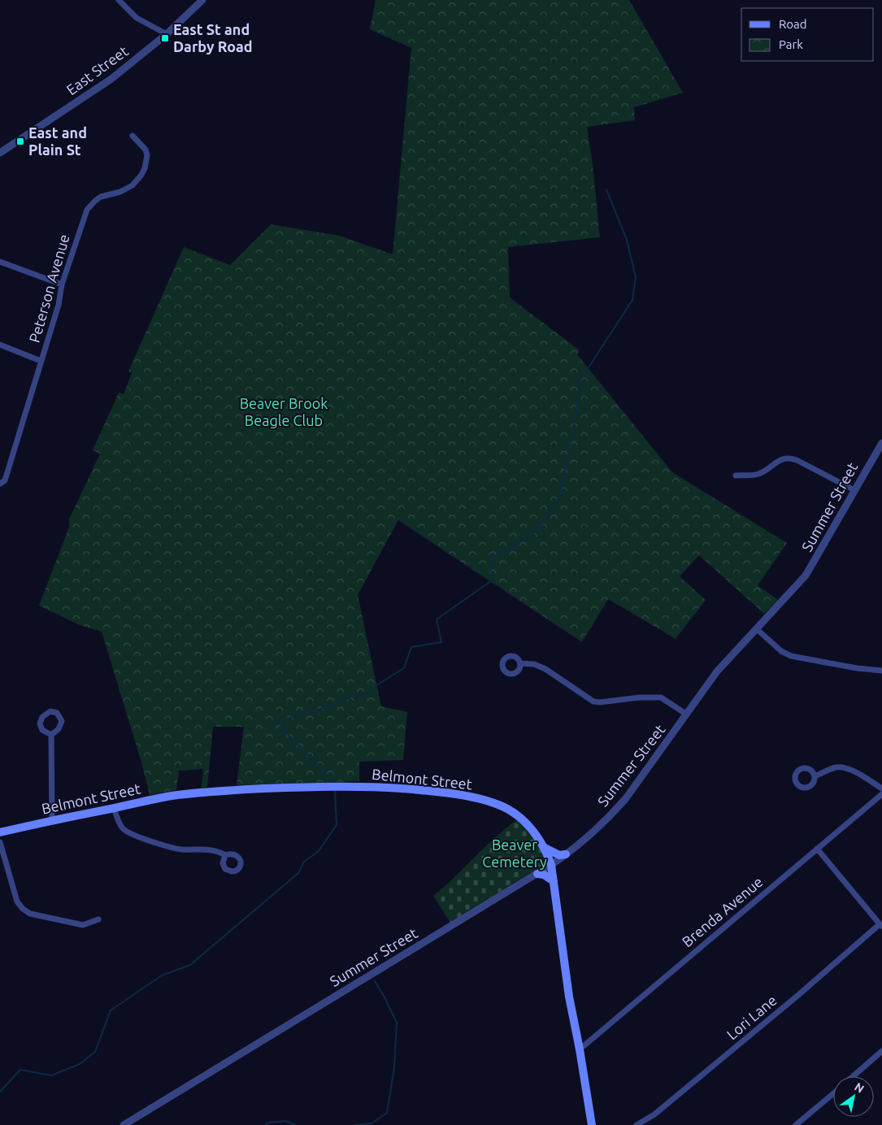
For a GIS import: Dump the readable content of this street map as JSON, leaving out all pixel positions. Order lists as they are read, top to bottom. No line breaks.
{"streets":{"main road":["Belmont Street"],"street":["East Street","Peterson Avenue","Summer Street","Brenda Avenue","Lori Lane"]},"crossings":[["Summer Street","Belmont Street"],["Belmont Street","Brenda Avenue"]],"parks":["Beaver Brook Beagle Club","Beaver Cemetery"],"places":{"transit":["East St and Darby Road","East and Plain St"]},"legend":["Road","Park"],"north":"top right"}
